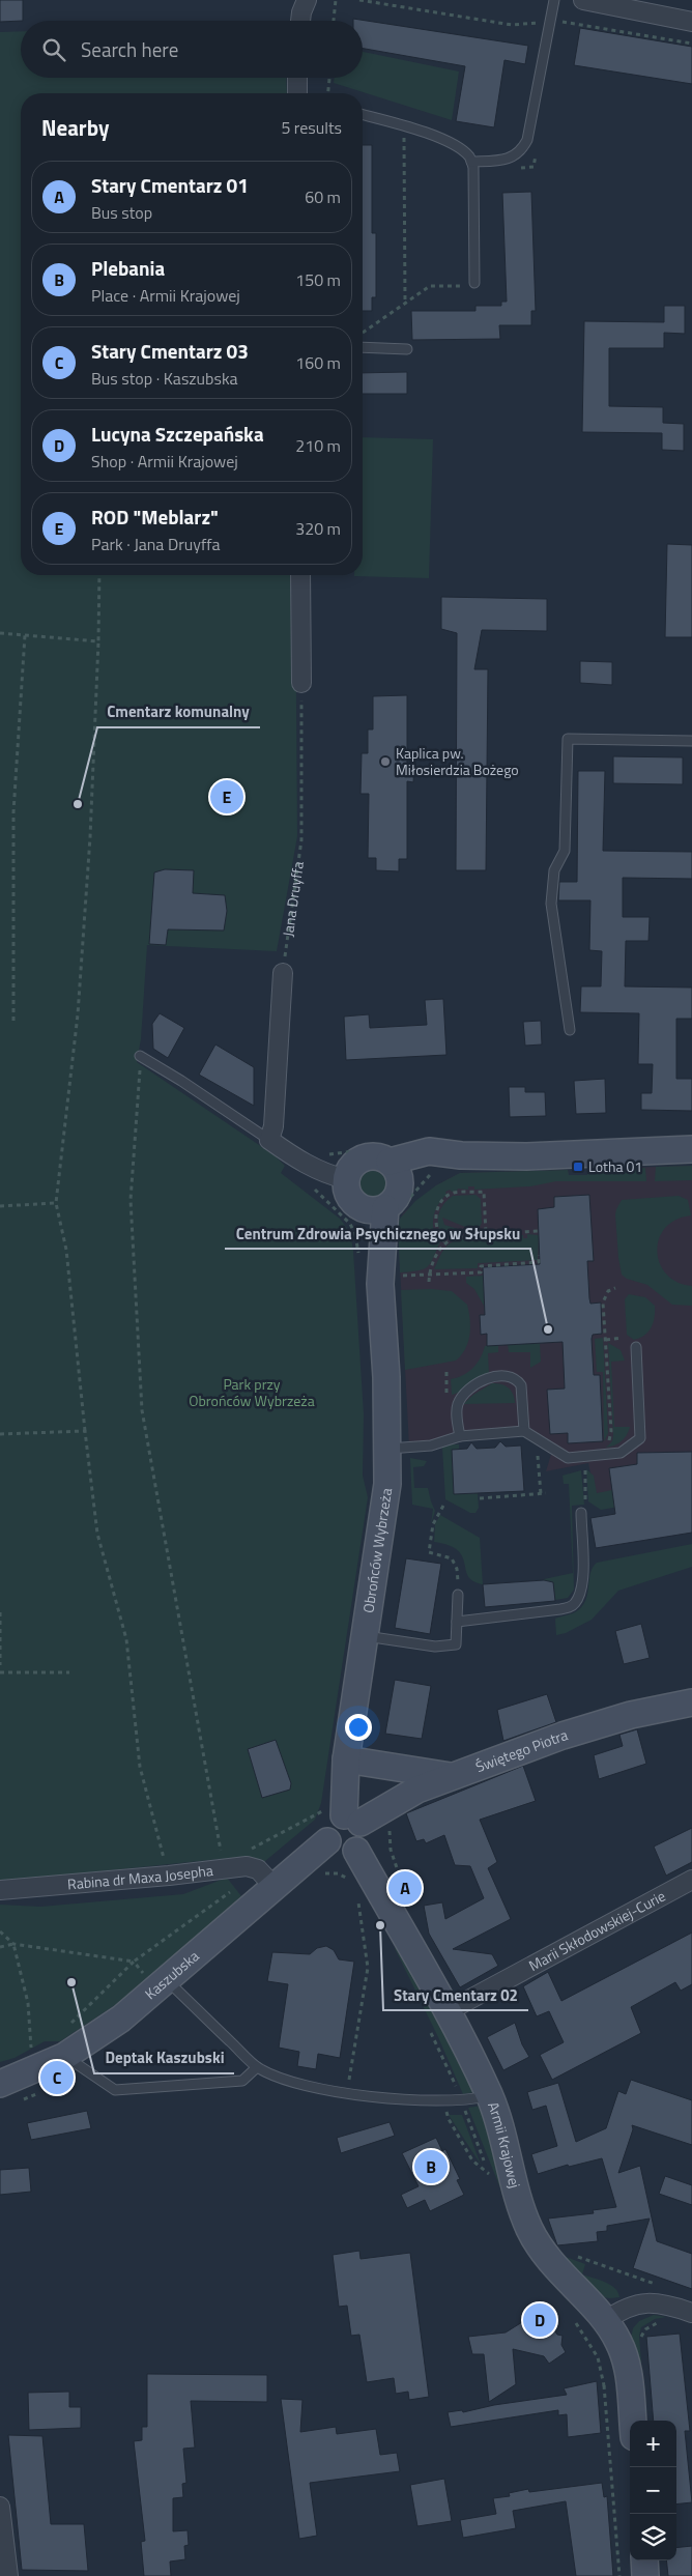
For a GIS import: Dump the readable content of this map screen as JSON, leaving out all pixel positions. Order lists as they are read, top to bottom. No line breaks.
{"streets":{"street":["Obrońców Wybrzeża","Świętego Piotra","Rabina dr Maxa Josepha","Marii Skłodowskiej-Curie","Kaszubska","Armii Krajowej"],"path":["Jana Druyffa"]},"crossings":[["Obrońców Wybrzeża","Świętego Piotra"],["Obrońców Wybrzeża","Kaszubska"],["Obrońców Wybrzeża","Armii Krajowej"],["Świętego Piotra","Kaszubska"],["Świętego Piotra","Armii Krajowej"],["Rabina dr Maxa Josepha","Kaszubska"],["Marii Skłodowskiej-Curie","Armii Krajowej"],["Kaszubska","Armii Krajowej"]],"parks":["Park przy Obrońców Wybrzeża"],"places":{"other":["Kaplica pw. Miłosierdzia Bożego","Cmentarz komunalny","Centrum Zdrowia Psychicznego w Słupsku","Stary Cmentarz 02","Deptak Kaszubski"],"transit":["Lotha 01"]},"page":{"search":"Search here","heading":["Nearby","5 results"],"list":[{"mark":"A","name":"Stary Cmentarz 01","note":"Bus stop","value":"60 m"},{"mark":"B","name":"Plebania","note":"Place · Armii Krajowej","value":"150 m"},{"mark":"C","name":"Stary Cmentarz 03","note":"Bus stop · Kaszubska","value":"160 m"},{"mark":"D","name":"Lucyna Szczepańska","note":"Shop · Armii Krajowej","value":"210 m"},{"mark":"E","name":"ROD \"Meblarz\"","note":"Park · Jana Druyffa","value":"320 m"}],"pins":["E","A","C","B","D"],"map_buttons":["+","−"]}}
